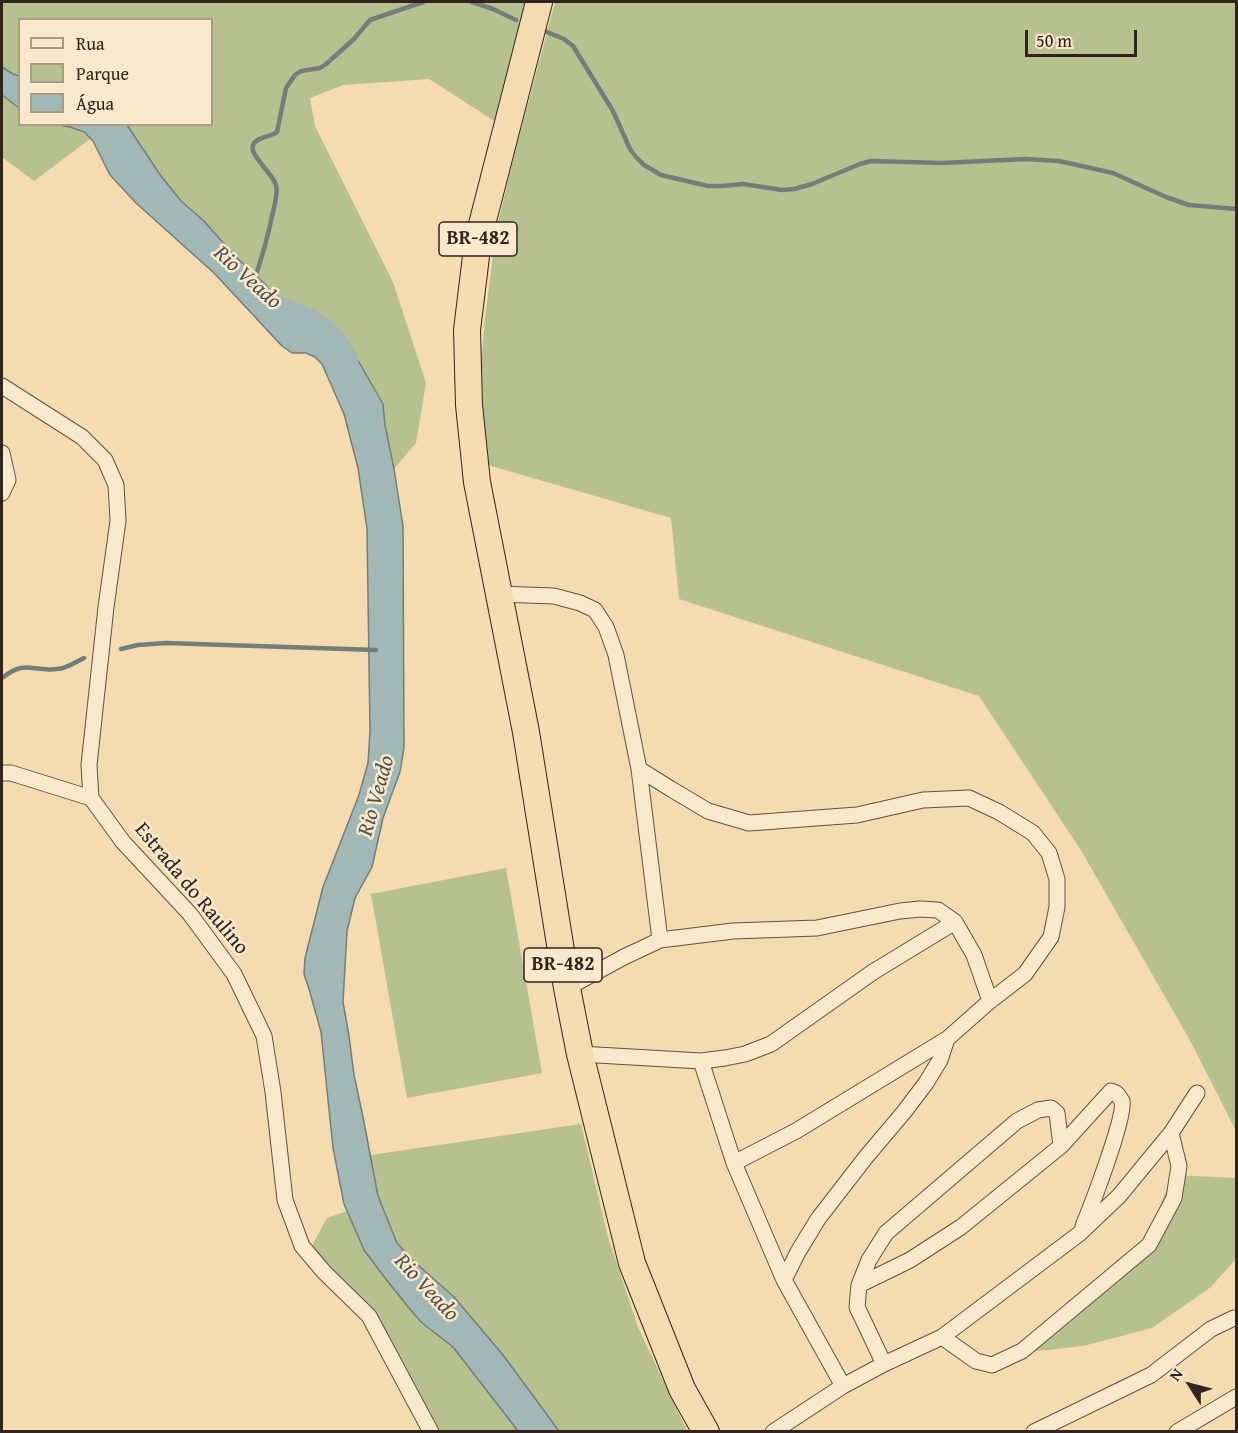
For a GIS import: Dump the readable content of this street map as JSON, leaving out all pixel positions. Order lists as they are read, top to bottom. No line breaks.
{"streets":{"highway":["BR-482"],"street":["Estrada do Raulino"]},"water":["Rio Veado"],"legend":["Rua","Parque","Água"],"scale_bar":"50 m","north":"top left"}
